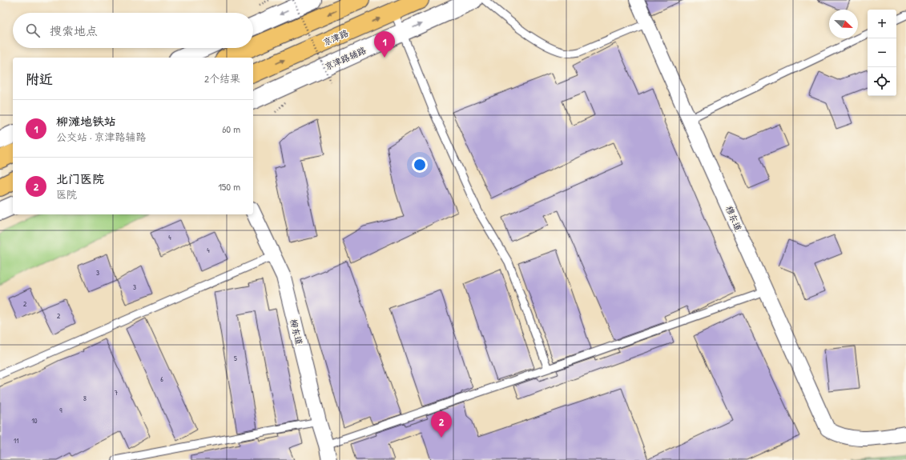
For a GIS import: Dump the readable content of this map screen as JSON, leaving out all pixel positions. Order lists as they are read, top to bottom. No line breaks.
{"streets":{"main road":["京津路"],"street":["京津路辅路","穆东道","柳东道"]},"crossings":[["京津路","京津路辅路"]],"house_numbers":["4","4","3","3","2","2","5","6","7","8","9","10","11"],"north":"bottom right","page":{"map_buttons":["+","−"],"search":"搜索地点","pins":["1","2"],"heading":["附近","2个结果"],"list":[{"mark":"1","name":"柳滩地铁站","note":"公交站 · 京津路辅路","value":"60 m"},{"mark":"2","name":"北门医院","note":"医院","value":"150 m"}]}}
